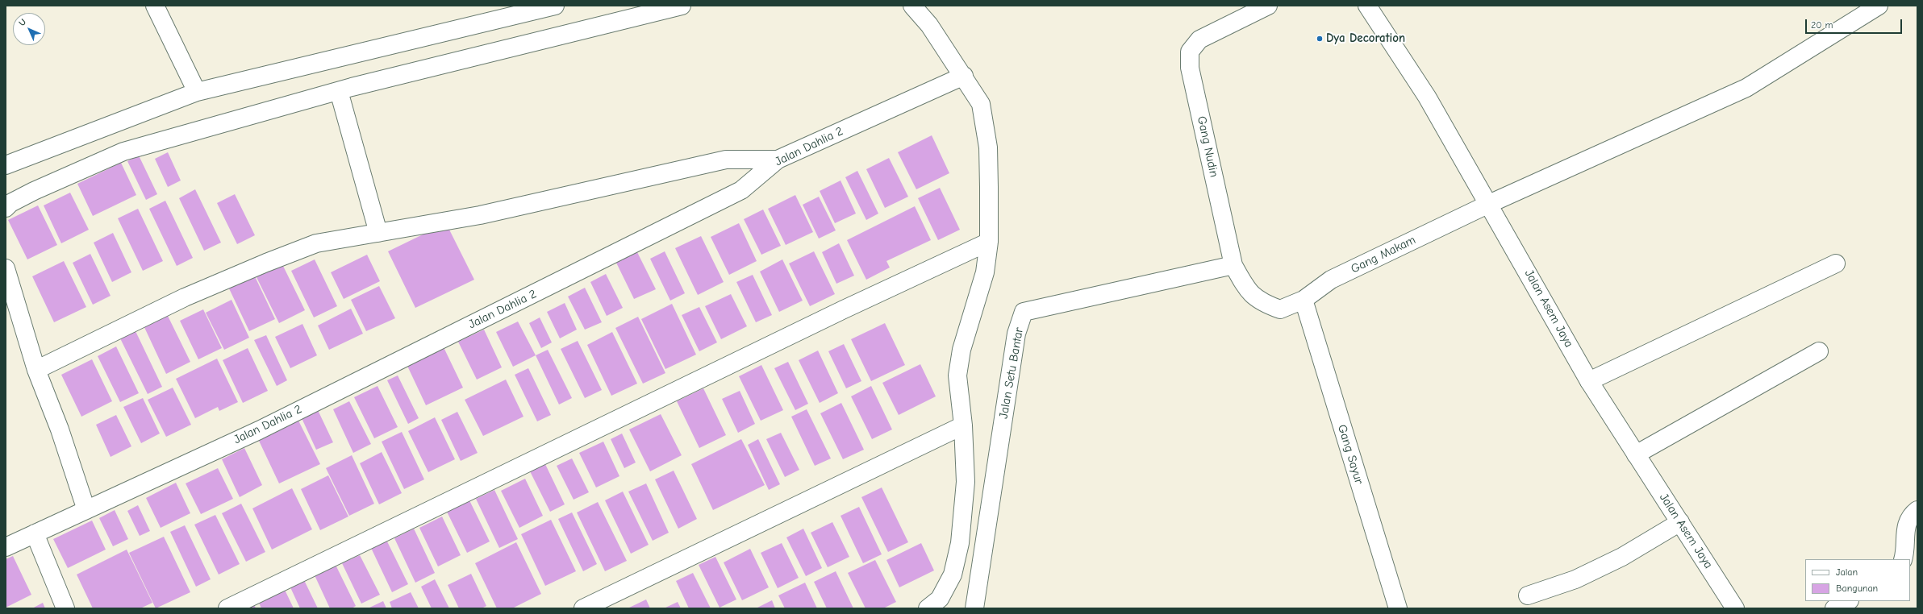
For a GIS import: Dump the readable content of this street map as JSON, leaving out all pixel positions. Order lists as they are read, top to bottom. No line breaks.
{"streets":{"street":["Jalan Dahlia 2","Gang Nudin","Gang Makam","Jalan Asem Jaya","Jalan Setu Bantar","Gang Sayur"]},"crossings":[["Gang Nudin","Gang Makam"],["Gang Nudin","Jalan Setu Bantar"],["Gang Makam","Jalan Asem Jaya"],["Gang Makam","Gang Sayur"]],"places":["Dya Decoration"],"legend":["Jalan","Bangunan"],"scale_bar":"20 m","north":"top left"}
